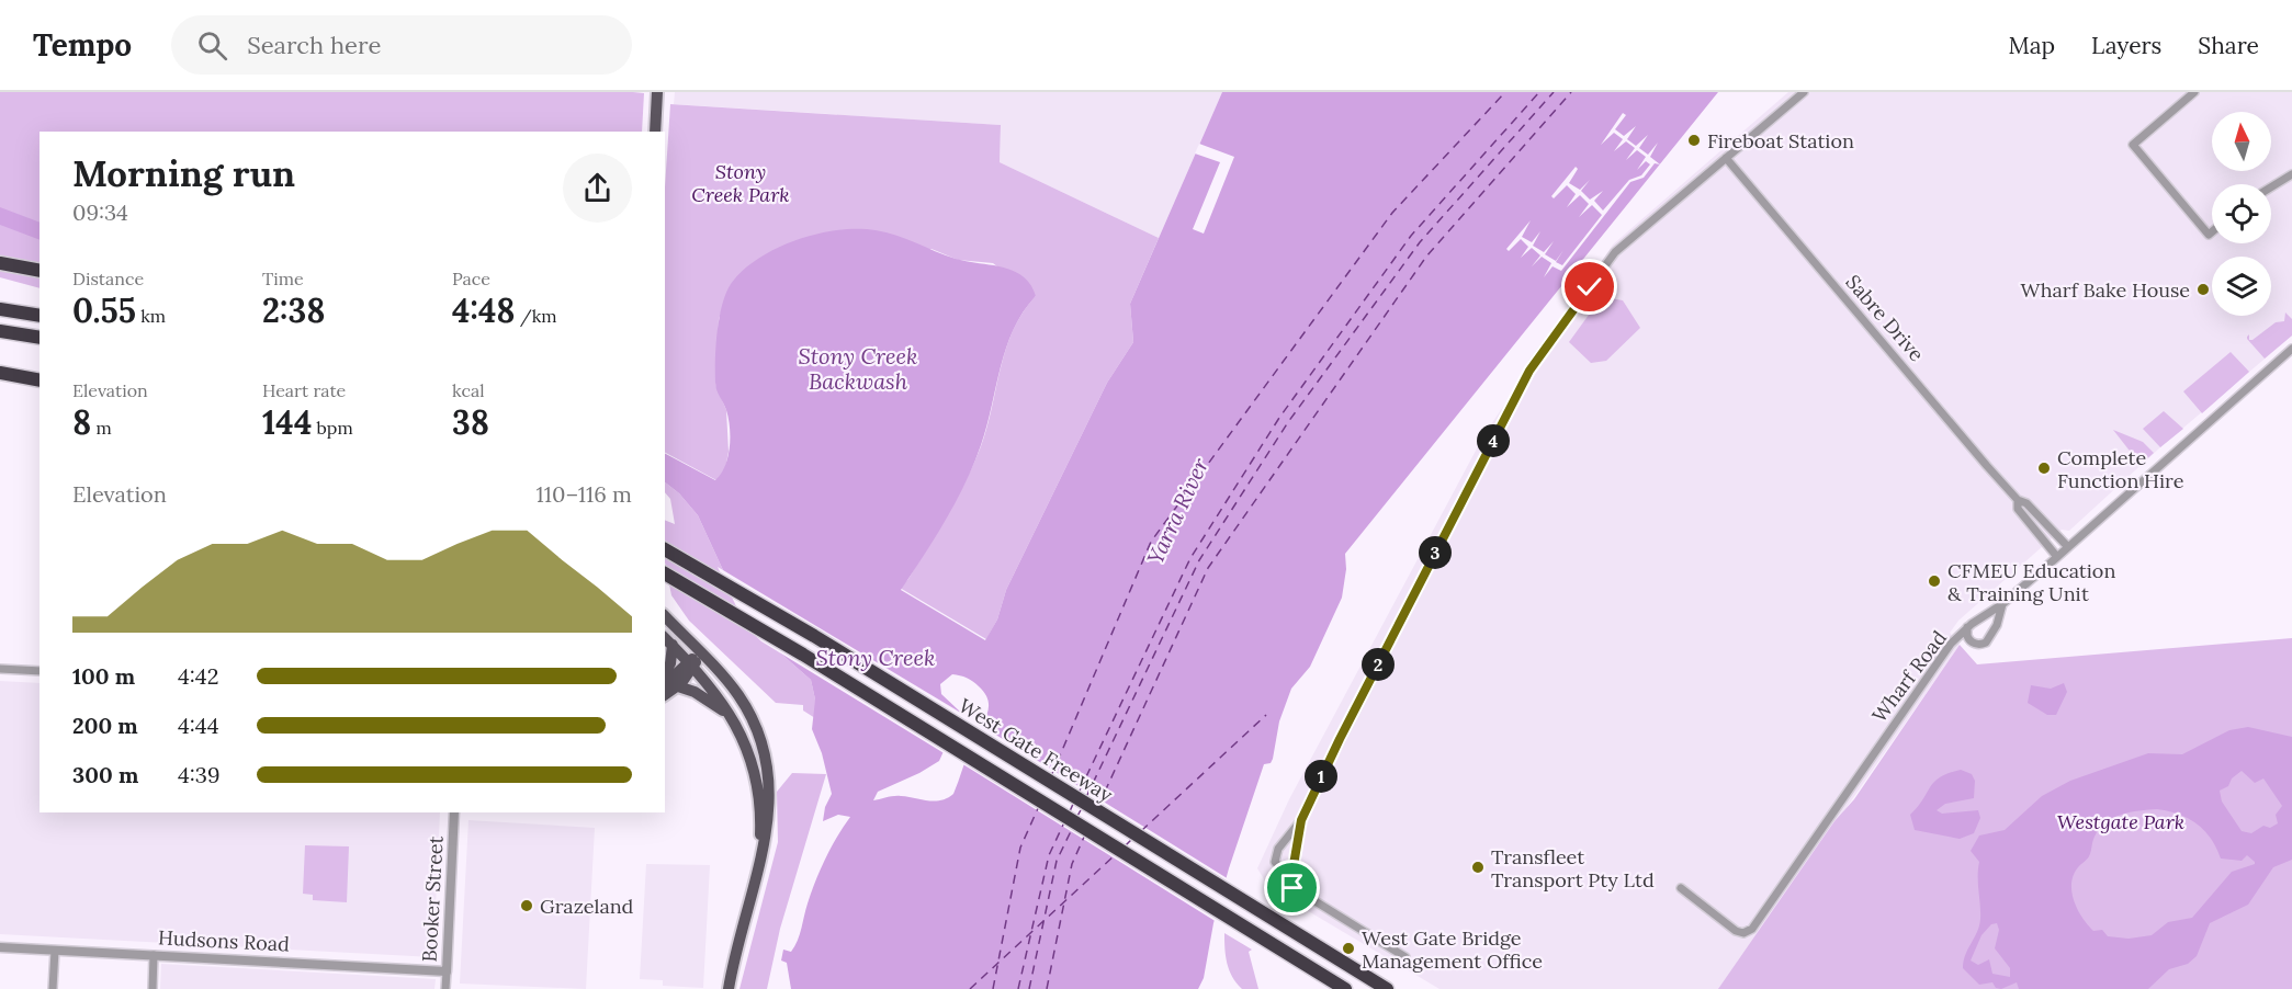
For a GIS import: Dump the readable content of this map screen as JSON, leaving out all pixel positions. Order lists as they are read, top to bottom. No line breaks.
{"streets":{"highway":["West Gate Freeway"],"street":["Sabre Drive","Wharf Road","Booker Street","Hudsons Road"]},"crossings":[["Sabre Drive","Wharf Road"],["Booker Street","Hudsons Road"]],"water":["Stony Creek Backwash","Yarra River","Stony Creek"],"parks":["Stony Creek Park","Westgate Park"],"places":["Fireboat Station","Wharf Bake House","Complete Function Hire","CFMEU Education & Training Unit","Transfleet Transport Pty Ltd","Grazeland","West Gate Bridge Management Office"],"north":"top","page":{"header":"Tempo","search":"Search here","nav":["Map","Layers","Share"],"heading":["Morning run","09:34"],"stats":[["Distance","0.55 km"],["Time","2:38"],["Pace","4:48 /km"],["Elevation","8 m"],["Heart rate","144 bpm"],["kcal","38"]],"pins":["4","3","2","1"],"chart":["Elevation","110–116 m"],"list":[{"name":"100 m","note":"4:42"},{"name":"200 m","note":"4:44"},{"name":"300 m","note":"4:39"}]}}
